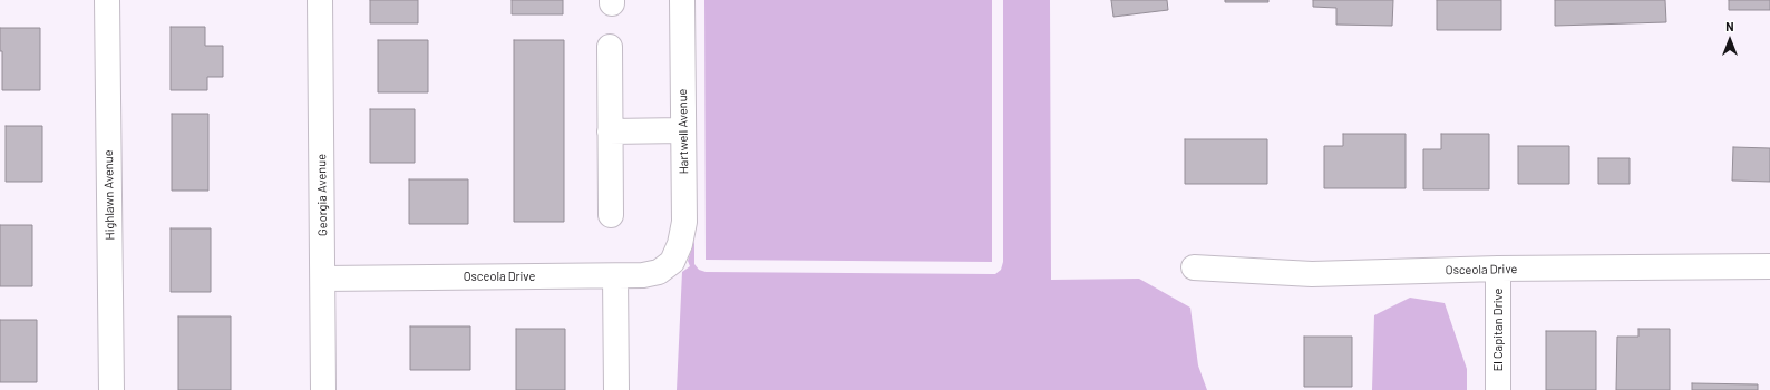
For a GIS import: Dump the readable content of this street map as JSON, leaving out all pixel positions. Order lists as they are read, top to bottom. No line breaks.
{"streets":{"street":["Hartwell Avenue","Highlawn Avenue","Georgia Avenue","Osceola Drive","El Capitan Drive"]},"crossings":[["Hartwell Avenue","Osceola Drive"],["Georgia Avenue","Osceola Drive"],["Osceola Drive","El Capitan Drive"]],"north":"top"}
